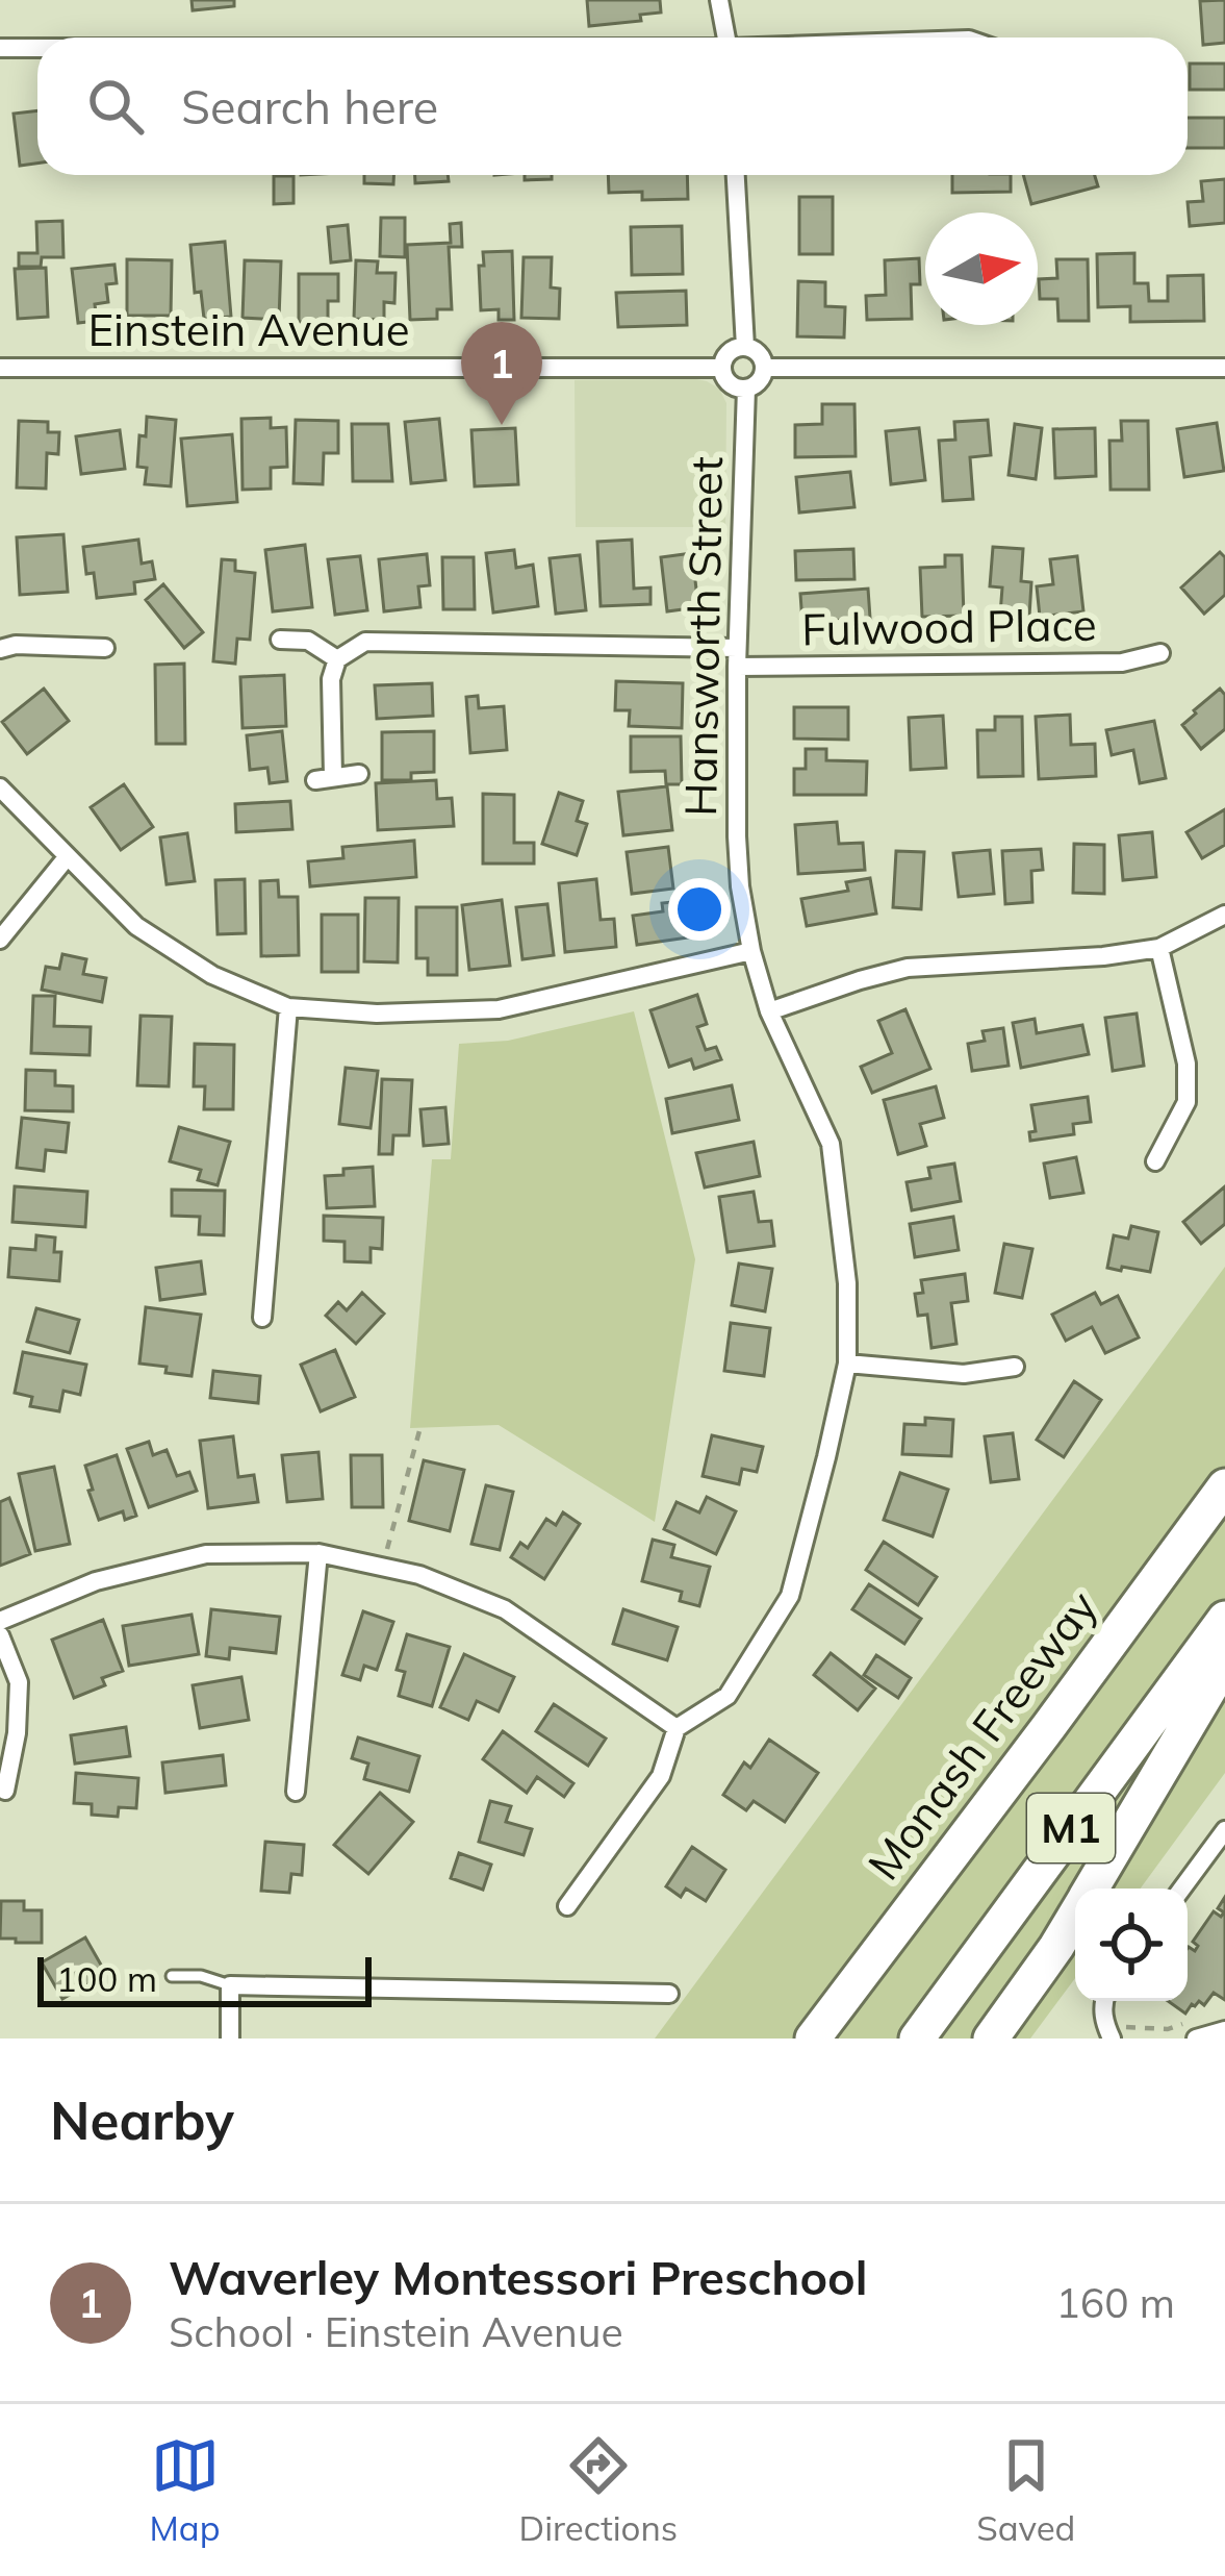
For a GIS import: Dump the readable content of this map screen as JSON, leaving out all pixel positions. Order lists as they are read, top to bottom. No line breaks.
{"streets":{"highway":["Monash Freeway","M1"],"street":["Einstein Avenue","Fulwood Place","Hansworth Street"]},"crossings":[["Einstein Avenue","Hansworth Street"],["Fulwood Place","Hansworth Street"]],"scale_bar":"100 m","north":"right","page":{"search":"Search here","pins":"1","scale":"100 m","heading":"Nearby","list":[{"mark":"1","name":"Waverley Montessori Preschool","note":"School · Einstein Avenue","value":"160 m"}],"nav":["Map","Directions","Saved"]}}
